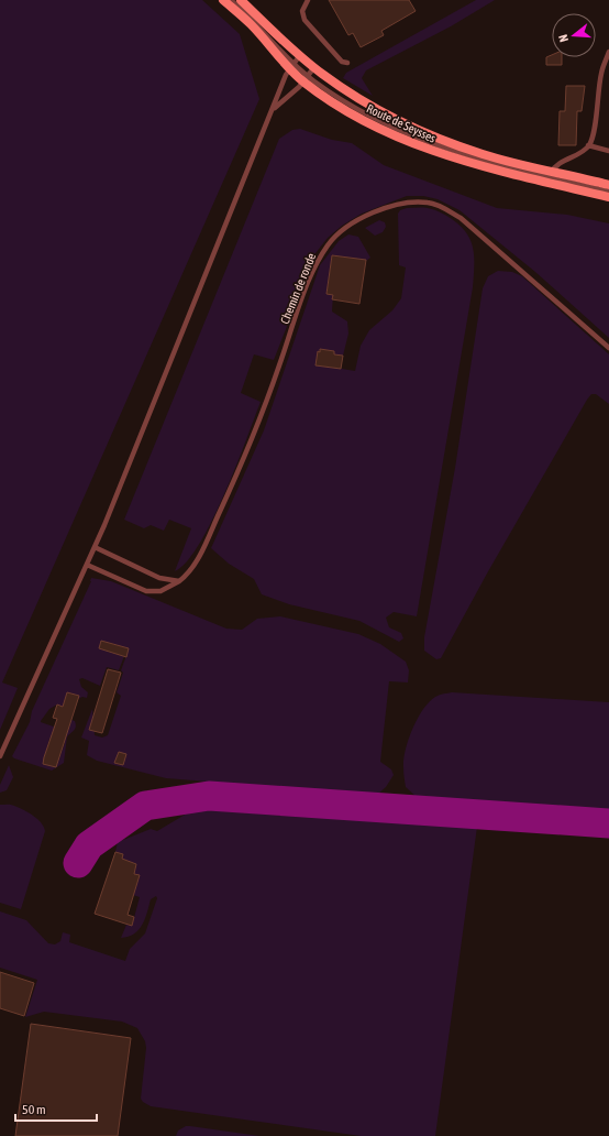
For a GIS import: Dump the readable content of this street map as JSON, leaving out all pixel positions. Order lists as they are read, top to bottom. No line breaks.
{"streets":{"main road":["Route de Seysses"],"lane":["Chemin de ronde"]},"scale_bar":"50 m","north":"left"}
